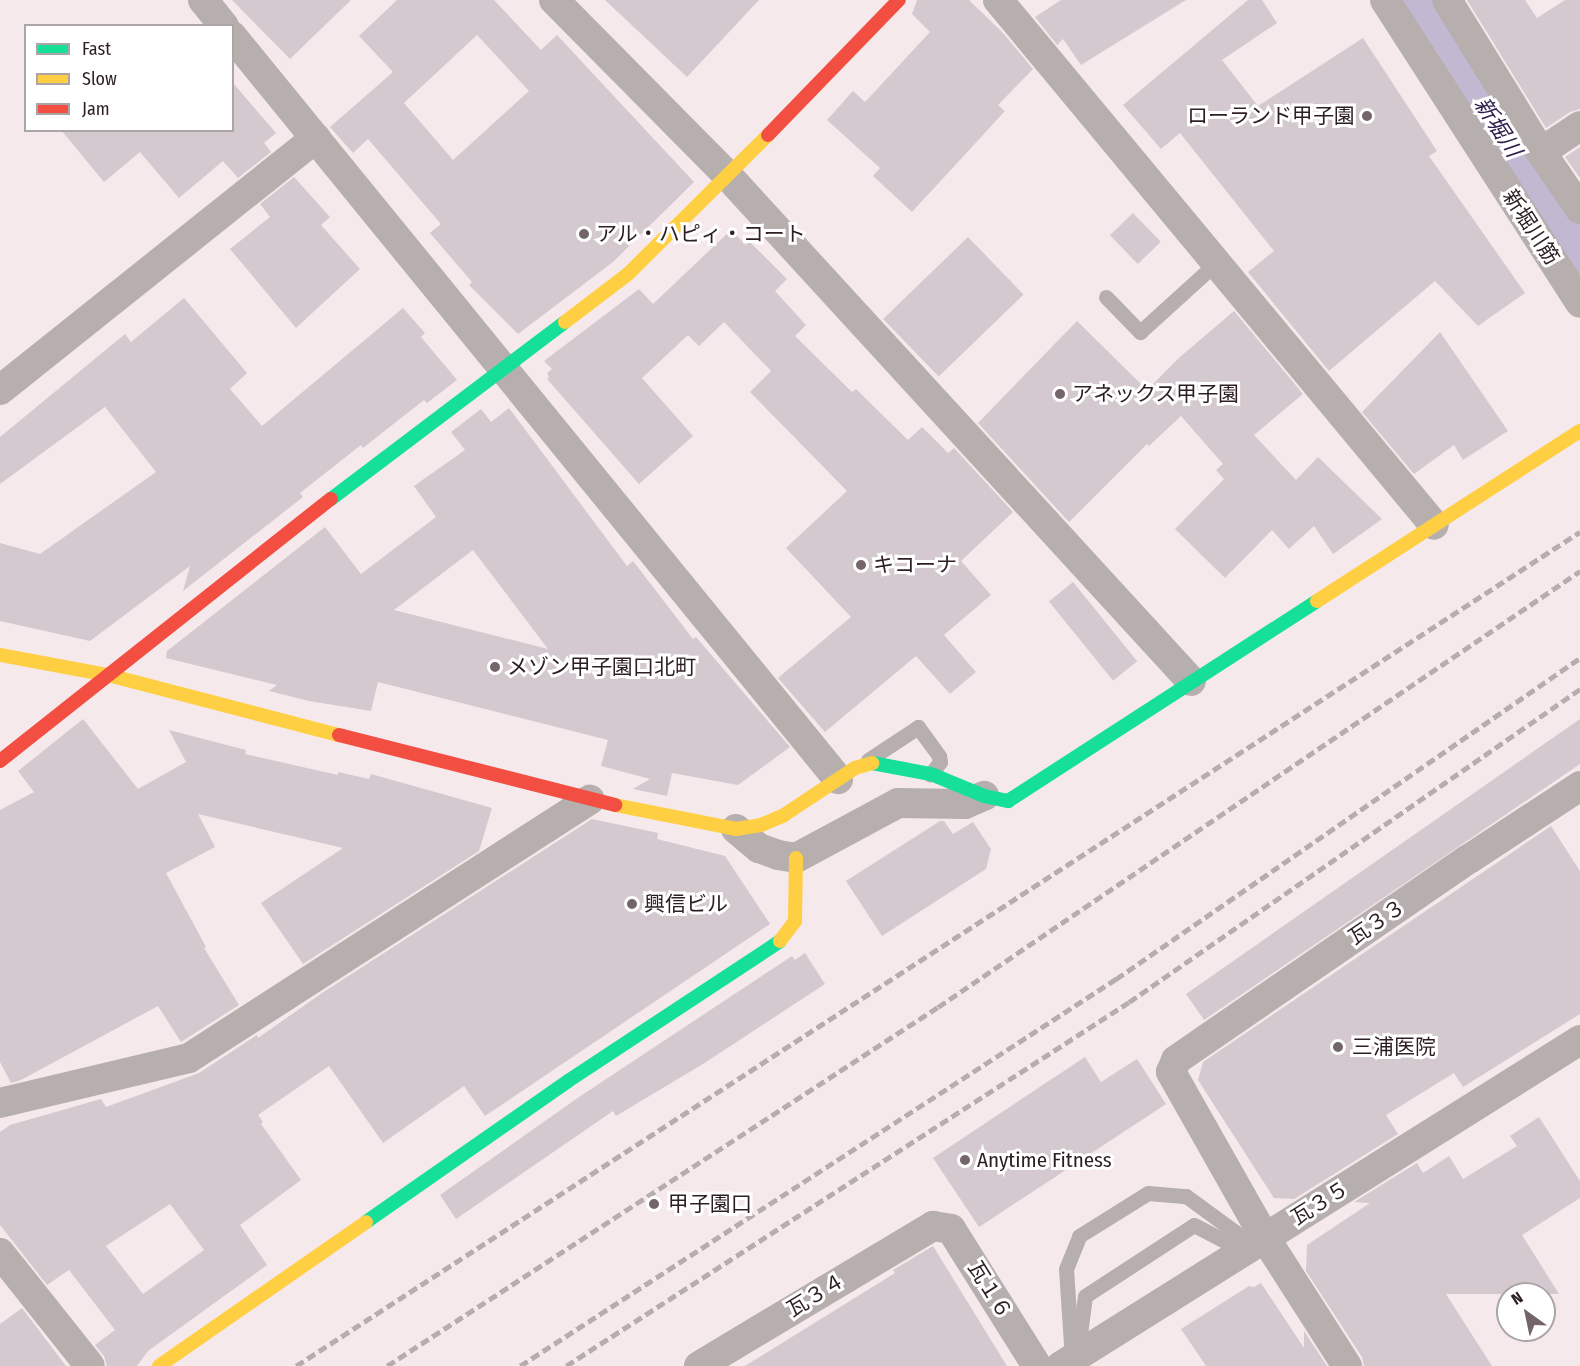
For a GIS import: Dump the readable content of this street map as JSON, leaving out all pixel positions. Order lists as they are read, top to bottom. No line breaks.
{"streets":{"street":["新堀川筋","瓦３３","瓦３５","瓦１６","瓦３４"]},"crossings":[["瓦３３","瓦３５"],["瓦１６","瓦３４"]],"water":["新堀川"],"places":["ローランド甲子園","アル・ハピィ・コート","アネックス甲子園","キコーナ","メゾン甲子園口北町","興信ビル","三浦医院","Anytime Fitness","甲子園口"],"legend":["Fast","Slow","Jam"],"north":"top left"}
